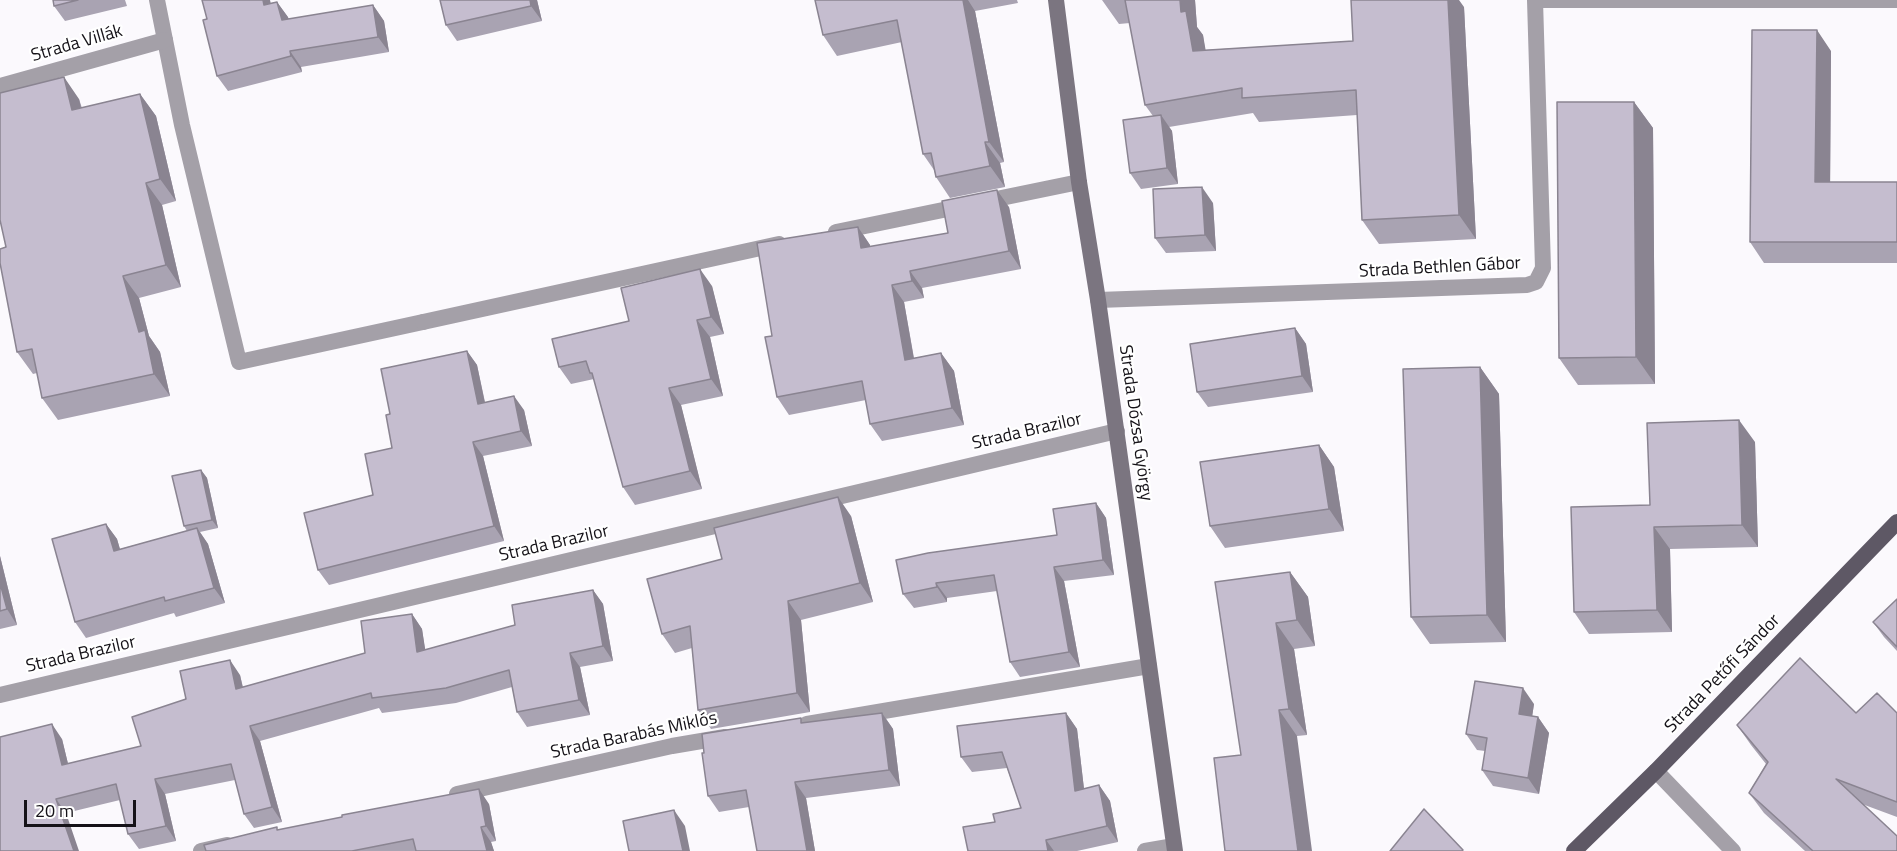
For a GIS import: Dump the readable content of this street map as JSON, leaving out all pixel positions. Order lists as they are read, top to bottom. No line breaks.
{"streets":{"main road":["Strada Dózsa György","Strada Petőfi Sándor"],"street":["Strada Villák","Strada Bethlen Gábor","Strada Brazilor","Strada Barabás Miklós"]},"crossings":[["Strada Bethlen Gábor","Strada Dózsa György"],["Strada Dózsa György","Strada Brazilor"]],"scale_bar":"20 m"}
